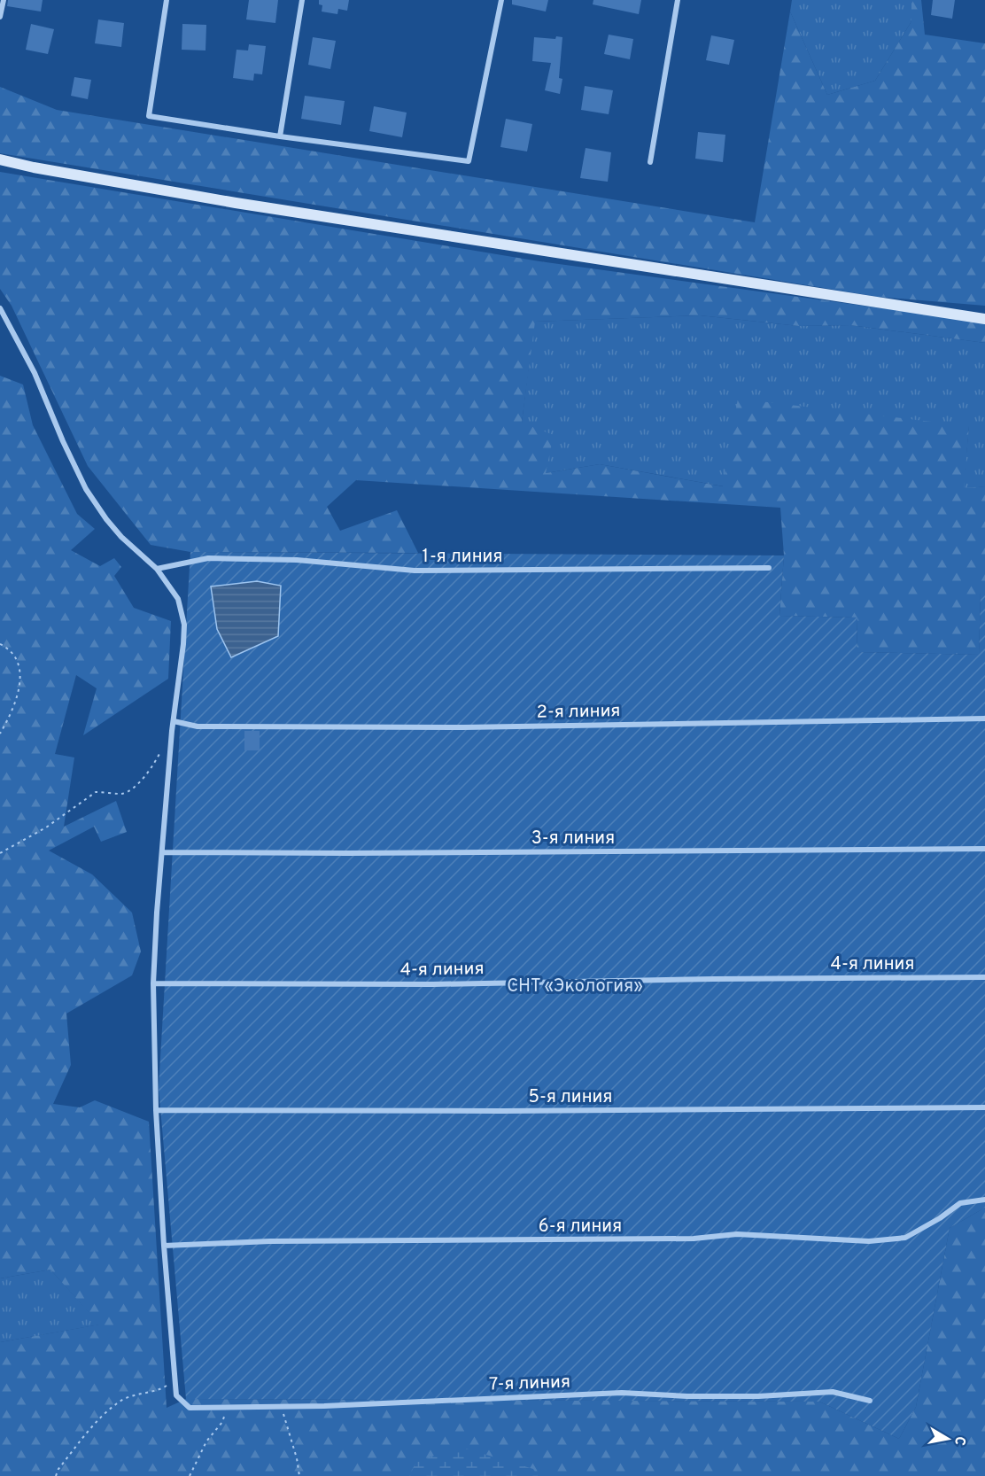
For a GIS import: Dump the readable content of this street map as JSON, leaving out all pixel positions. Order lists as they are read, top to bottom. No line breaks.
{"streets":{"street":["1-я линия","2-я линия","3-я линия","4-я линия","5-я линия","6-я линия","7-я линия"]},"parks":["СНТ «Экология»"],"north":"right"}
